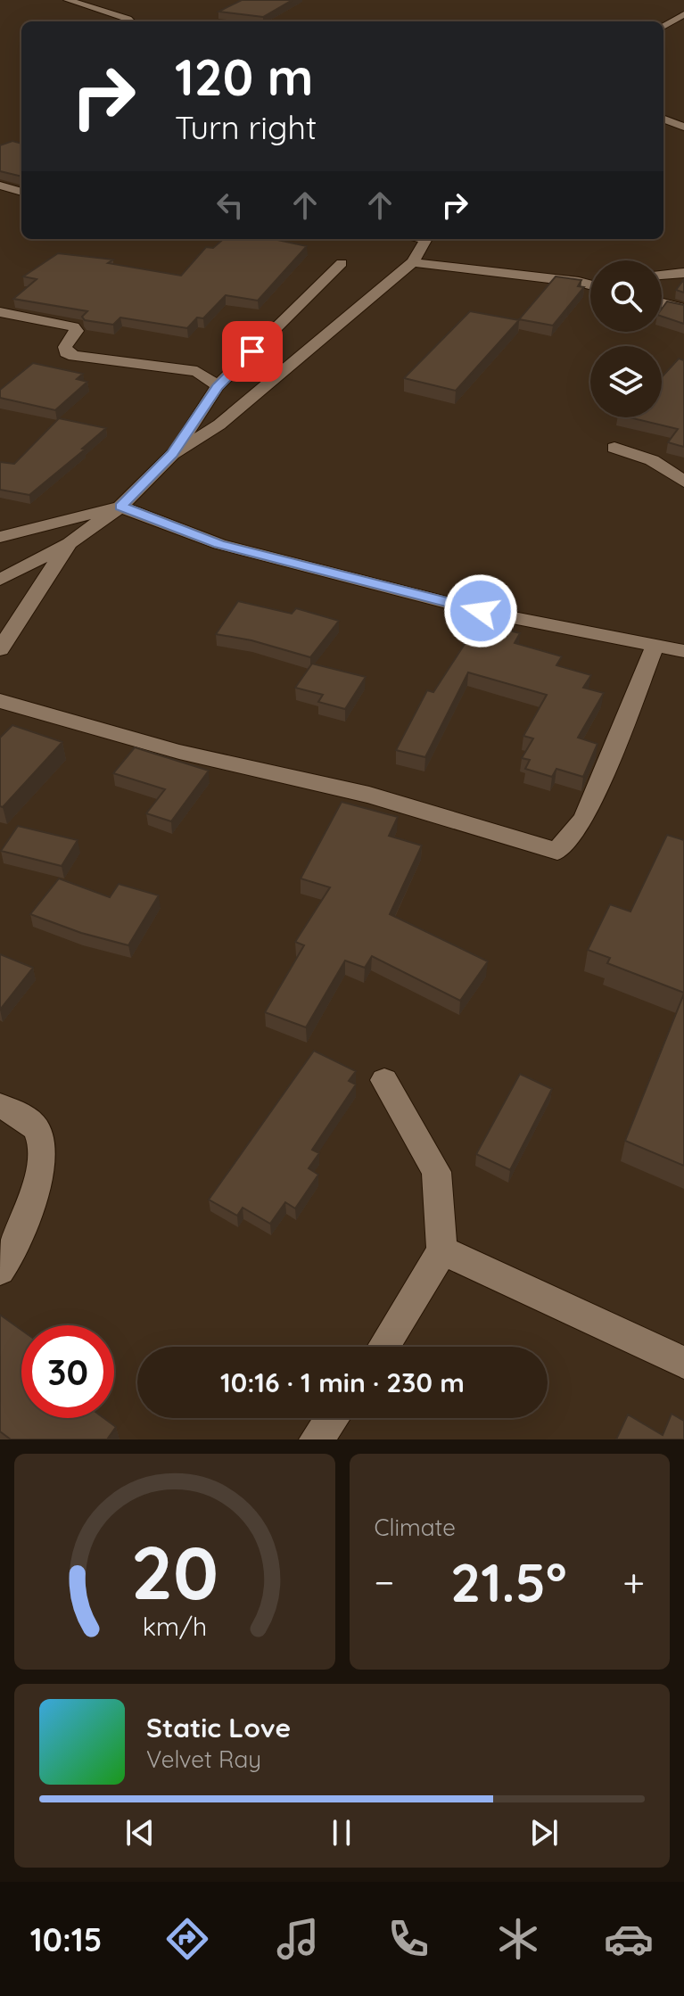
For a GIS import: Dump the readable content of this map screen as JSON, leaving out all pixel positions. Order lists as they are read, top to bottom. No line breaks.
{"page":{"turn":["120 m","Turn right"],"limit":"30","trip":"10:16 · 1 min · 230 m","tile":"Climate","heat":["−","21.5°","+"],"song":["Static Love","Velvet Ray"],"tabs":"10:15","gauge":["20","km/h"]}}
